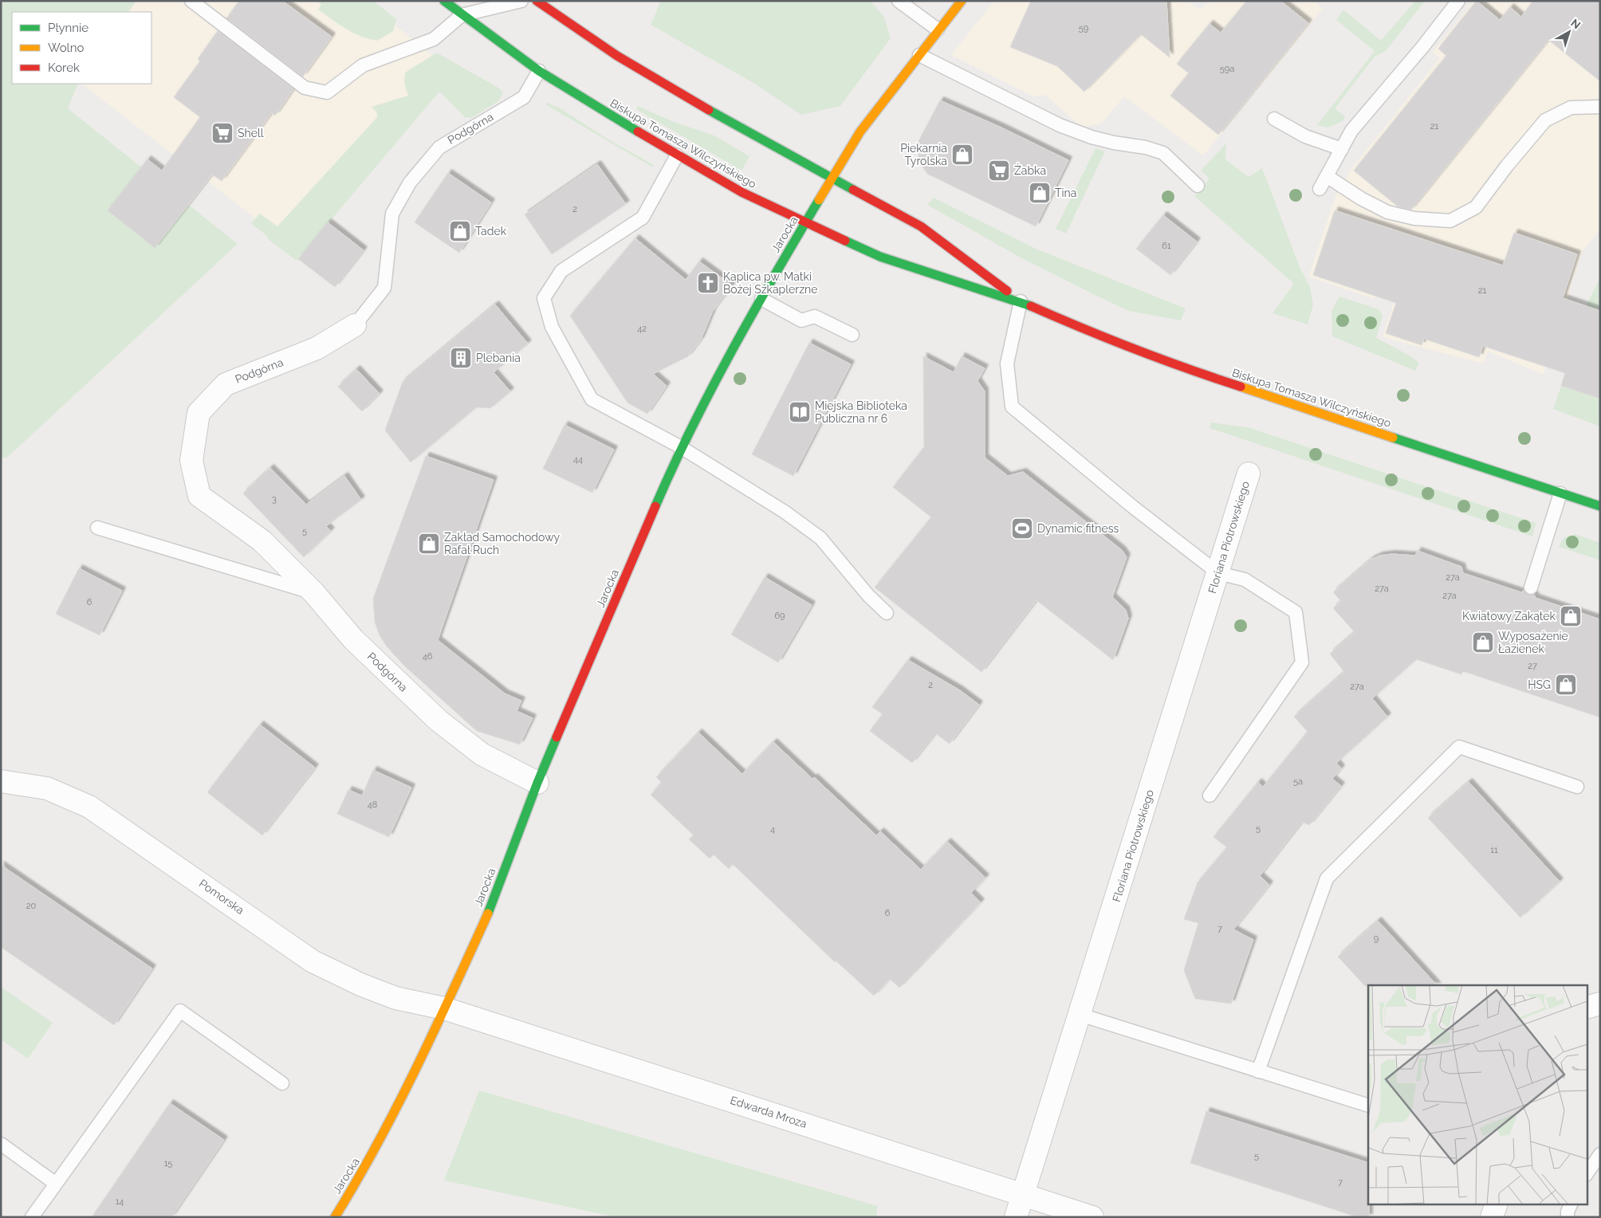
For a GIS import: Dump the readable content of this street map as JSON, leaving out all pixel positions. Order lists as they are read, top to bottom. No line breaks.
{"streets":{"street":["Podgórna","Biskupa Tomasza Wilczyńskiego","Jarocka","Floriana Piotrowskiego","Pomorska","Edwarda Mroza"]},"crossings":[["Podgórna","Biskupa Tomasza Wilczyńskiego"],["Podgórna","Jarocka"],["Biskupa Tomasza Wilczyńskiego","Jarocka"],["Jarocka","Pomorska"],["Jarocka","Edwarda Mroza"],["Floriana Piotrowskiego","Edwarda Mroza"],["Pomorska","Edwarda Mroza"]],"places":{"supermarket":["Shell","Żabka"],"shop":["Piekarnia Tyrolska","Tina","Tadek","Zakład Samochodowy Rafał Ruch","Kwiatowy Zakątek","Wyposażenie Łazienek","HSG"],"church":["Kaplica pw. Matki Bożej Szkaplerzne"],"building":["Plebania"],"library":["Miejska Biblioteka Publiczna nr 6"],"sports":["Dynamic fitness"]},"house_numbers":["59","59a","21","2","61","21","42","44","3","5","27a","27a","27a","6","69","46","27","2","27a","5a","48","5","4","11","20","6","7","9","5","15","7","14"],"legend":["Płynnie","Wolno","Korek"],"north":"top right"}
